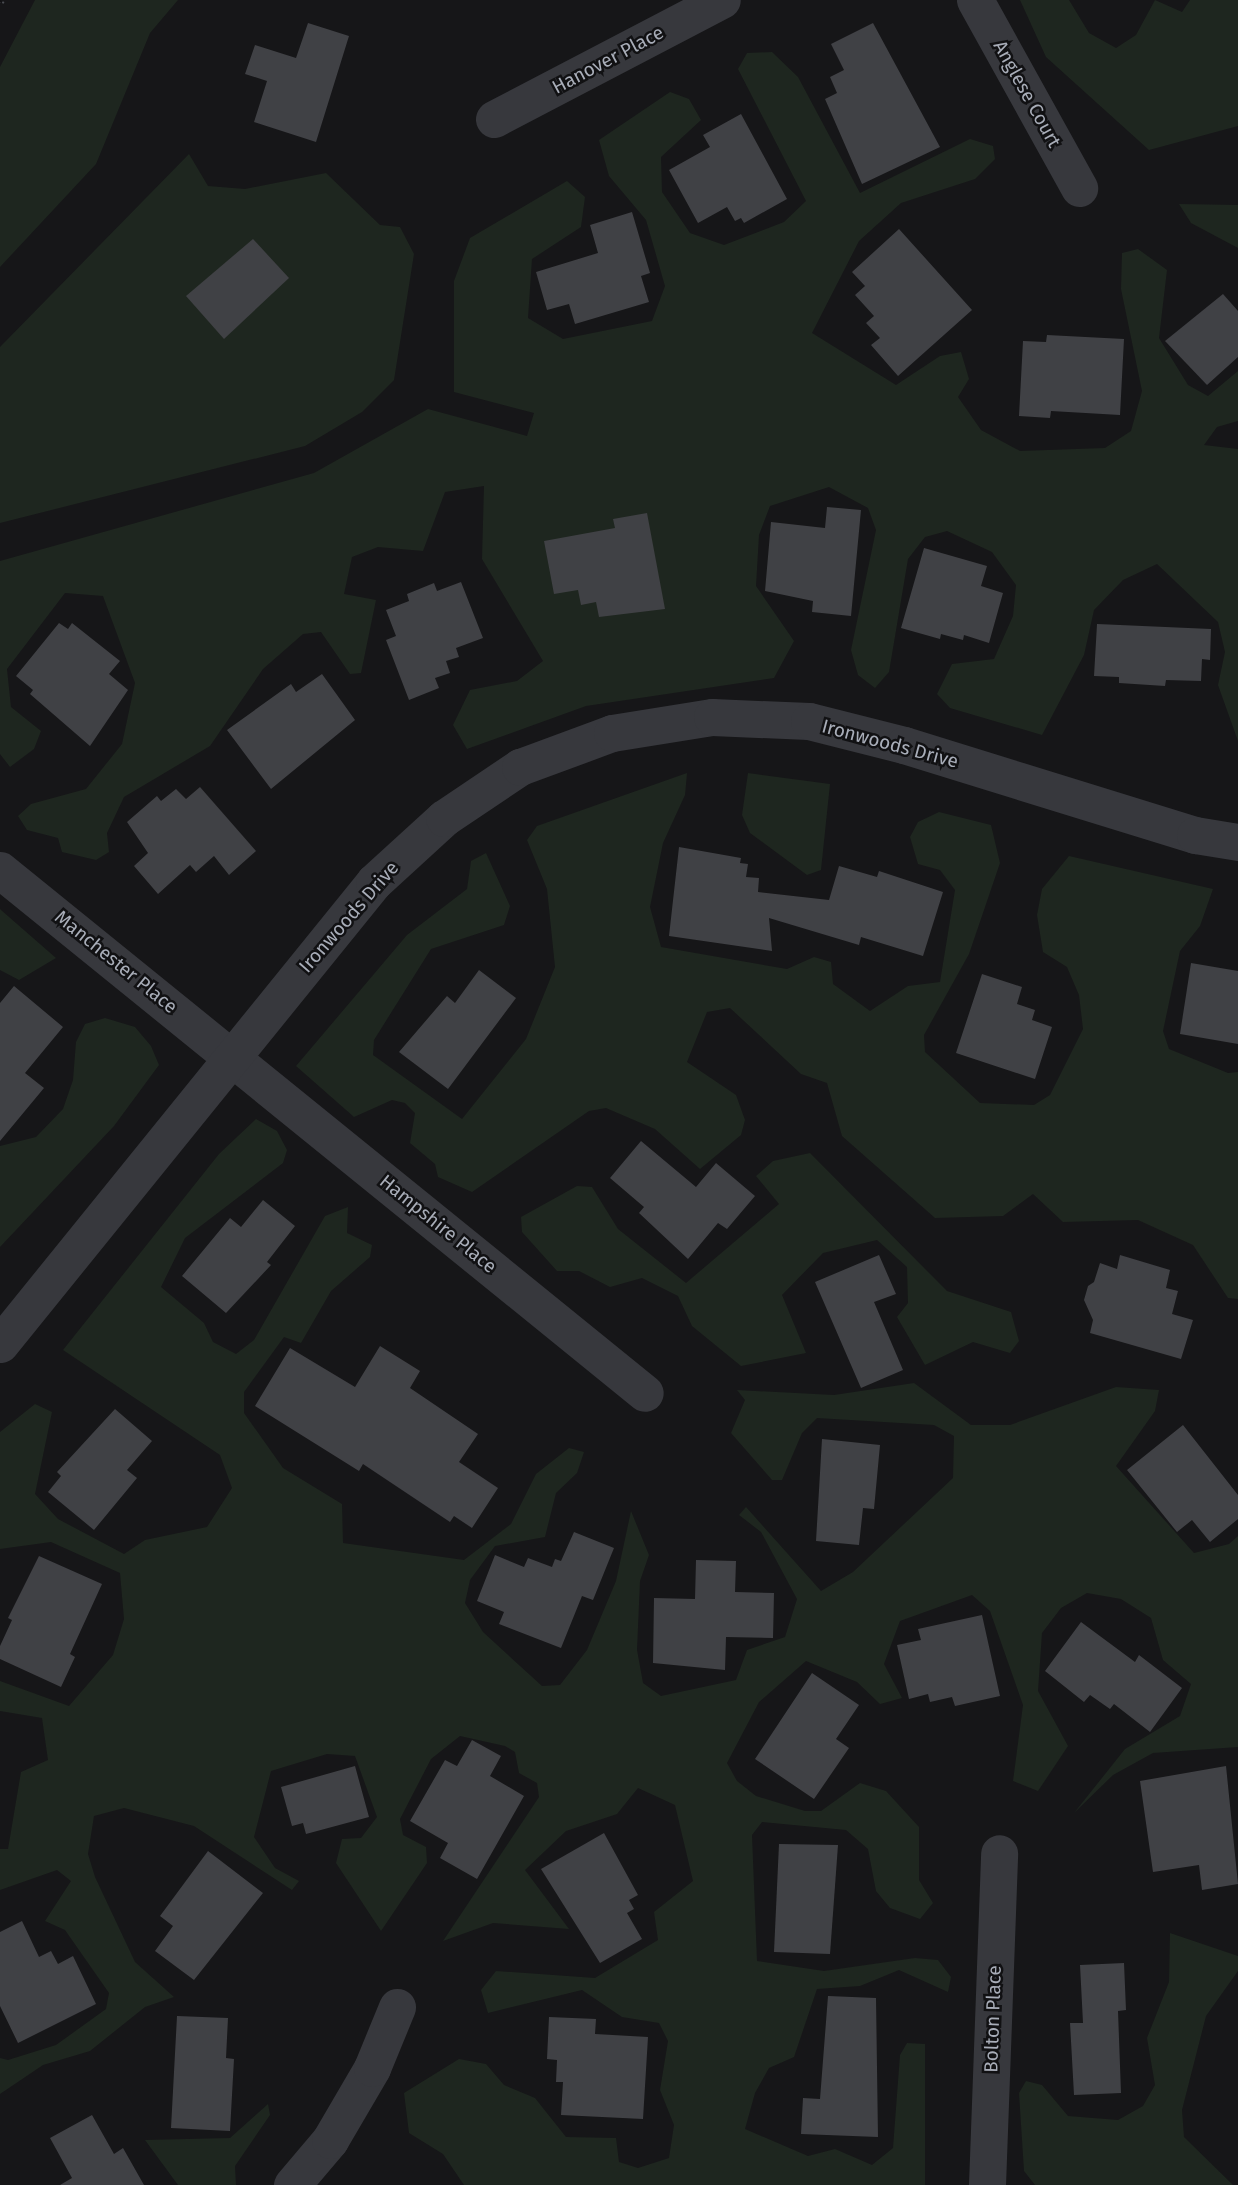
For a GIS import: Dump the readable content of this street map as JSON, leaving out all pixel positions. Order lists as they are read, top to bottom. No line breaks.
{"streets":{"street":["Hanover Place","Anglese Court","Ironwoods Drive","Manchester Place","Hampshire Place","Bolton Place"]},"crossings":[["Ironwoods Drive","Manchester Place"],["Ironwoods Drive","Hampshire Place"],["Manchester Place","Hampshire Place"]]}
